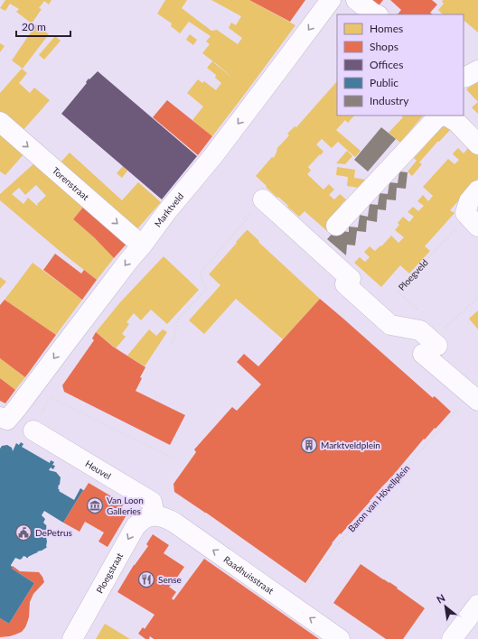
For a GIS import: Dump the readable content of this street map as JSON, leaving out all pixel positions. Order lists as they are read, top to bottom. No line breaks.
{"streets":{"street":["Torenstraat","Marktveld","Heuvel","Ploegstraat","Raadhuisstraat"],"path":["Ploegveld","Baron van Hövellplein"]},"crossings":[["Torenstraat","Marktveld"],["Heuvel","Ploegstraat"],["Heuvel","Raadhuisstraat"],["Baron van Hövellplein","Raadhuisstraat"],["Ploegstraat","Raadhuisstraat"]],"one_way":["Torenstraat","Marktveld","Ploegstraat","Raadhuisstraat"],"places":{"building":["Marktveldplein"],"museum":["Van Loon Galleries"],"public building":["DePetrus"],"restaurant":["Sense"]},"legend":["Homes","Shops","Offices","Public","Industry"],"scale_bar":"20 m","north":"top left"}
